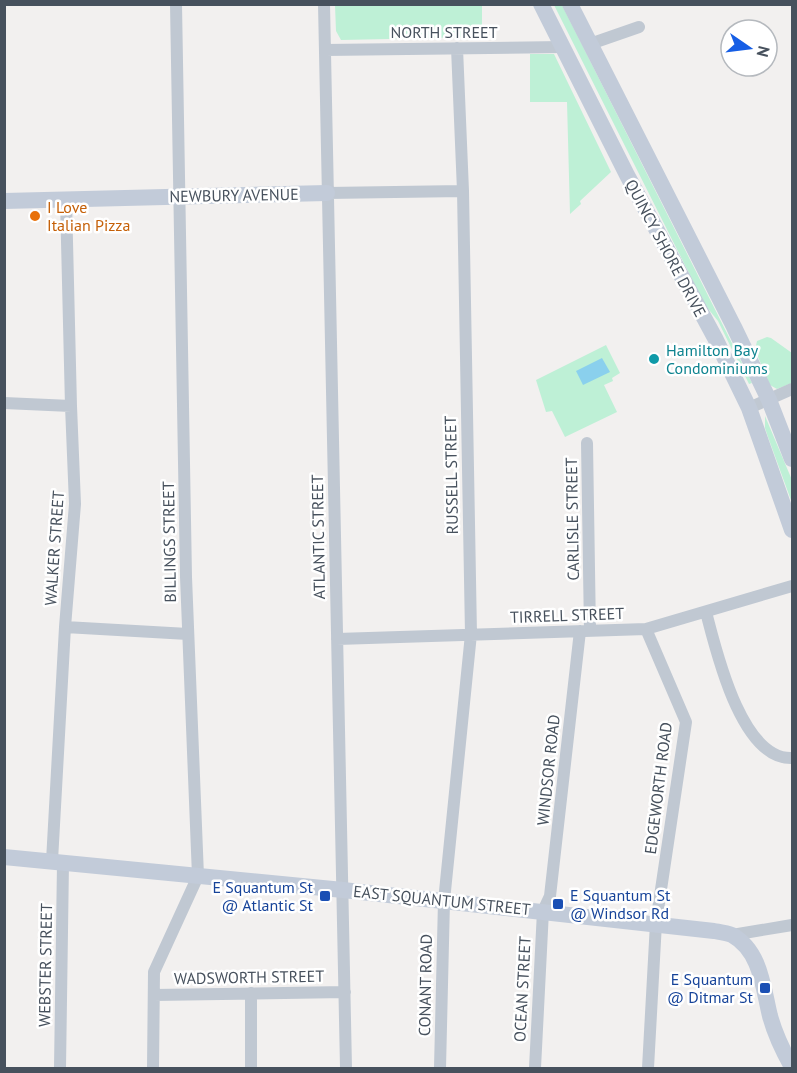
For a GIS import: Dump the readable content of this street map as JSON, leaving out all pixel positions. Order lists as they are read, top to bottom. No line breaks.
{"streets":{"main road":["NEWBURY AVENUE","QUINCY SHORE DRIVE","EAST SQUANTUM STREET"],"street":["NORTH STREET","RUSSELL STREET","CARLISLE STREET","ATLANTIC STREET","BILLINGS STREET","WALKER STREET","TIRRELL STREET","WINDSOR ROAD","EDGEWORTH ROAD","WEBSTER STREET","WADSWORTH STREET","CONANT ROAD","OCEAN STREET"]},"crossings":[["NORTH STREET","QUINCY SHORE DRIVE"],["NORTH STREET","RUSSELL STREET"],["NORTH STREET","ATLANTIC STREET"],["NEWBURY AVENUE","RUSSELL STREET"],["NEWBURY AVENUE","ATLANTIC STREET"],["NEWBURY AVENUE","BILLINGS STREET"],["NEWBURY AVENUE","WALKER STREET"],["RUSSELL STREET","TIRRELL STREET"],["RUSSELL STREET","EAST SQUANTUM STREET"],["RUSSELL STREET","CONANT ROAD"],["CARLISLE STREET","TIRRELL STREET"],["CARLISLE STREET","WINDSOR ROAD"],["ATLANTIC STREET","TIRRELL STREET"],["ATLANTIC STREET","EAST SQUANTUM STREET"],["ATLANTIC STREET","WADSWORTH STREET"],["BILLINGS STREET","EAST SQUANTUM STREET"],["BILLINGS STREET","WADSWORTH STREET"],["WALKER STREET","EAST SQUANTUM STREET"],["WALKER STREET","WEBSTER STREET"],["TIRRELL STREET","WINDSOR ROAD"],["TIRRELL STREET","EDGEWORTH ROAD"],["WINDSOR ROAD","EAST SQUANTUM STREET"],["WINDSOR ROAD","OCEAN STREET"],["EDGEWORTH ROAD","EAST SQUANTUM STREET"],["EAST SQUANTUM STREET","WEBSTER STREET"],["EAST SQUANTUM STREET","CONANT ROAD"],["EAST SQUANTUM STREET","OCEAN STREET"]],"places":{"other":["I Love Italian Pizza","Hamilton Bay Condominiums"],"transit":["E Squantum St @ Atlantic St","E Squantum St @ Windsor Rd","E Squantum @ Ditmar St"]},"north":"right"}
